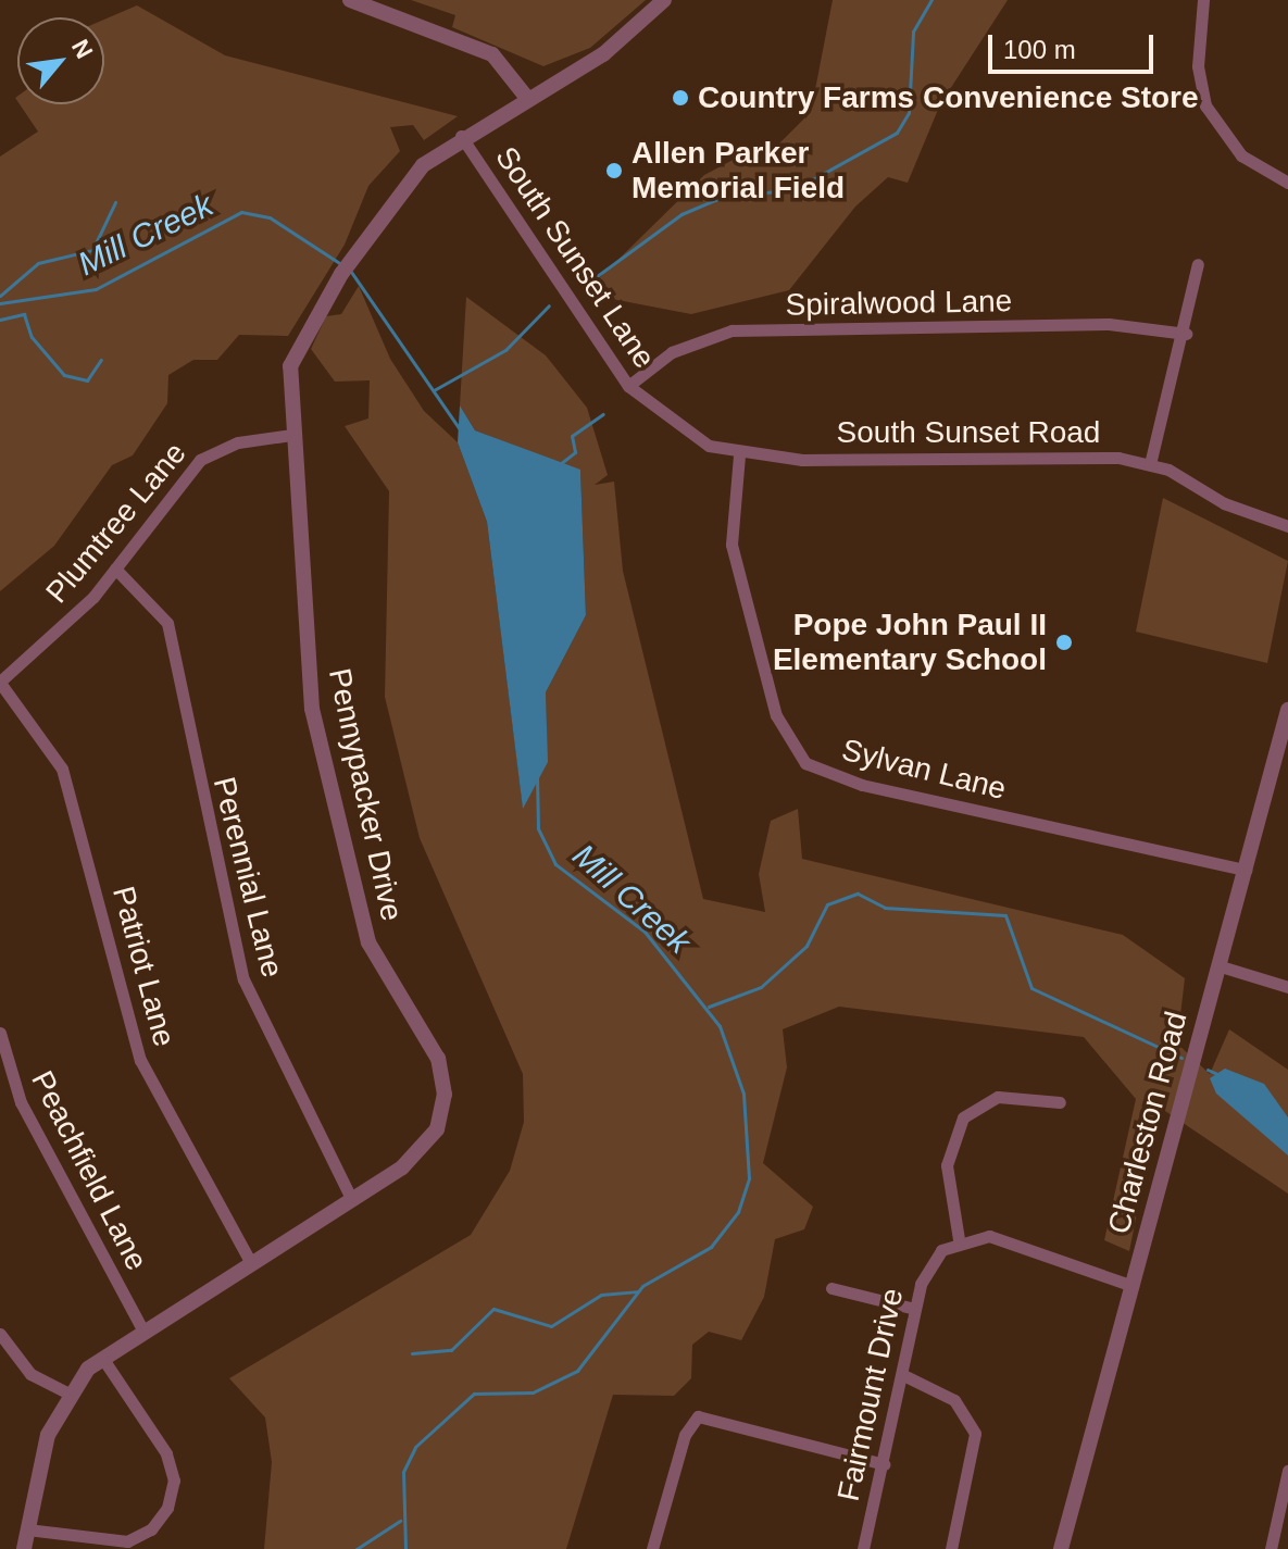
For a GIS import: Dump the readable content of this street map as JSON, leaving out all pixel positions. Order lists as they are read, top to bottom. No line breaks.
{"streets":{"street":["South Sunset Lane","Spiralwood Lane","South Sunset Road","Plumtree Lane","Sylvan Lane","Pennypacker Drive","Perennial Lane","Patriot Lane","Charleston Road","Peachfield Lane","Fairmount Drive"]},"crossings":[["South Sunset Lane","Spiralwood Lane"],["South Sunset Lane","South Sunset Road"],["South Sunset Lane","Sylvan Lane"],["South Sunset Lane","Pennypacker Drive"],["South Sunset Road","Sylvan Lane"],["Plumtree Lane","Pennypacker Drive"],["Plumtree Lane","Perennial Lane"],["Plumtree Lane","Patriot Lane"],["Sylvan Lane","Charleston Road"],["Pennypacker Drive","Perennial Lane"],["Pennypacker Drive","Patriot Lane"],["Pennypacker Drive","Peachfield Lane"]],"water":["Mill Creek"],"places":["Country Farms Convenience Store","Allen Parker Memorial Field","Pope John Paul II Elementary School"],"scale_bar":"100 m","north":"top right"}
